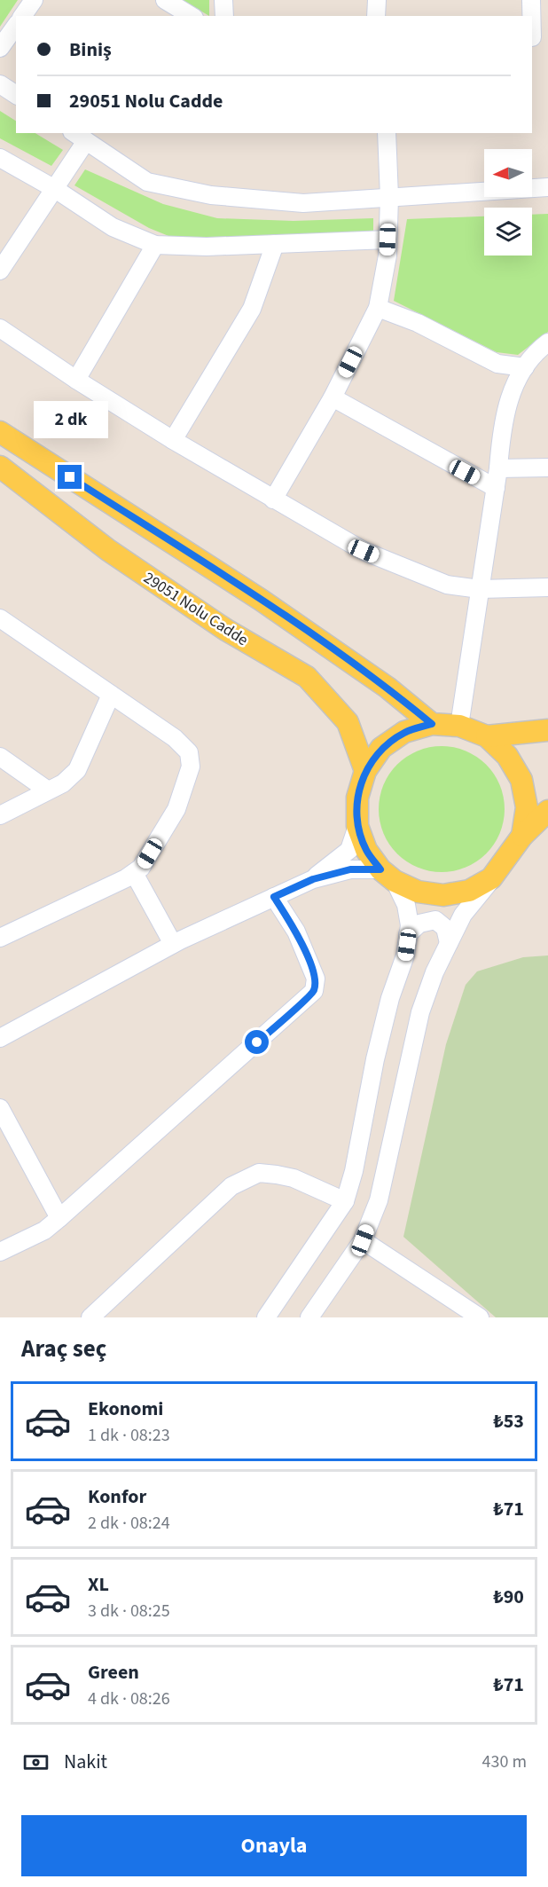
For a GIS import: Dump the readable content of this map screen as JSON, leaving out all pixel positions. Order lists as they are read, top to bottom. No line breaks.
{"streets":{"main road":["29051 Nolu Cadde"]},"north":"left","page":{"banner":["Biniş","29051 Nolu Cadde"],"bubble":"2 dk","heading":"Araç seç","list":[{"name":"Ekonomi","note":"1 dk · 08:23","value":"₺53"},{"name":"Konfor","note":"2 dk · 08:24","value":"₺71"},{"name":"XL","note":"3 dk · 08:25","value":"₺90"},{"name":"Green","note":"4 dk · 08:26","value":"₺71"}],"pay":["Nakit","430 m"],"buttons":"Onayla"}}
